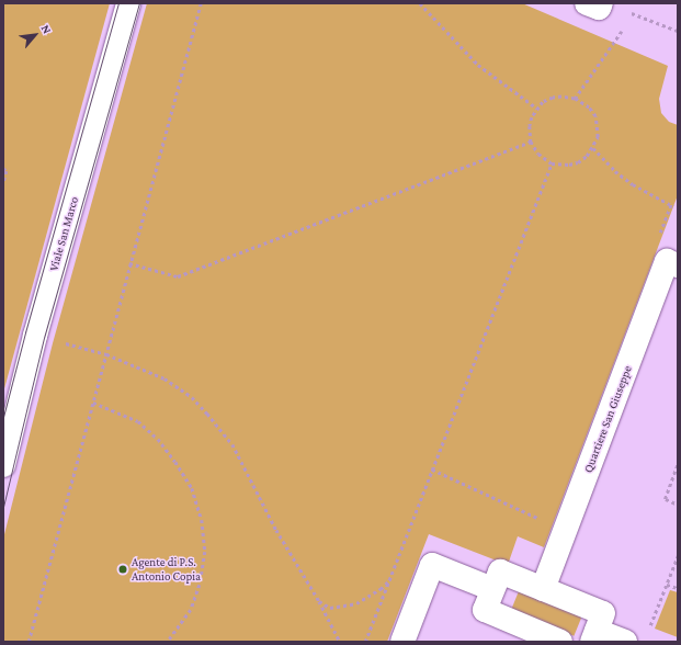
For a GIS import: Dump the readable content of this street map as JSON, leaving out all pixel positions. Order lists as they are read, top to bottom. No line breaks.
{"streets":{"street":["Viale San Marco","Quartiere San Giuseppe"]},"places":["Agente di P.S. Antonio Copia"],"north":"top right"}
